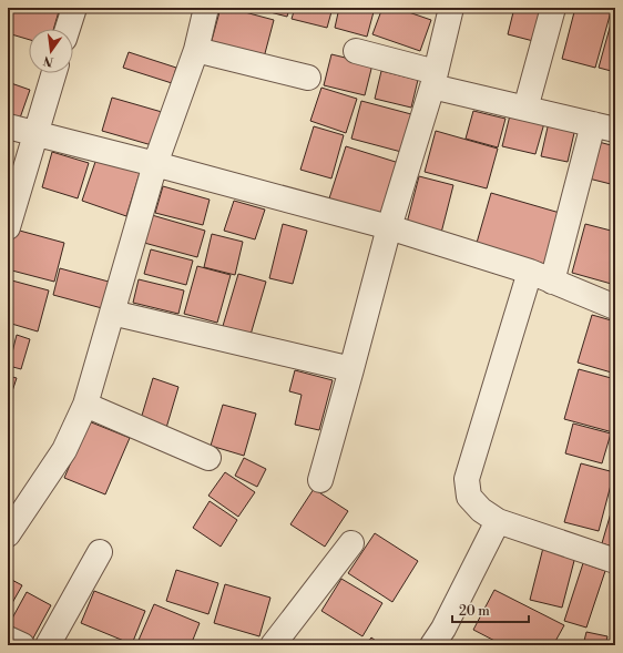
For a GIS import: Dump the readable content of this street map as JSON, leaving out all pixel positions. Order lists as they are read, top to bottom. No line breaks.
{"scale_bar":"20 m","north":"bottom"}
